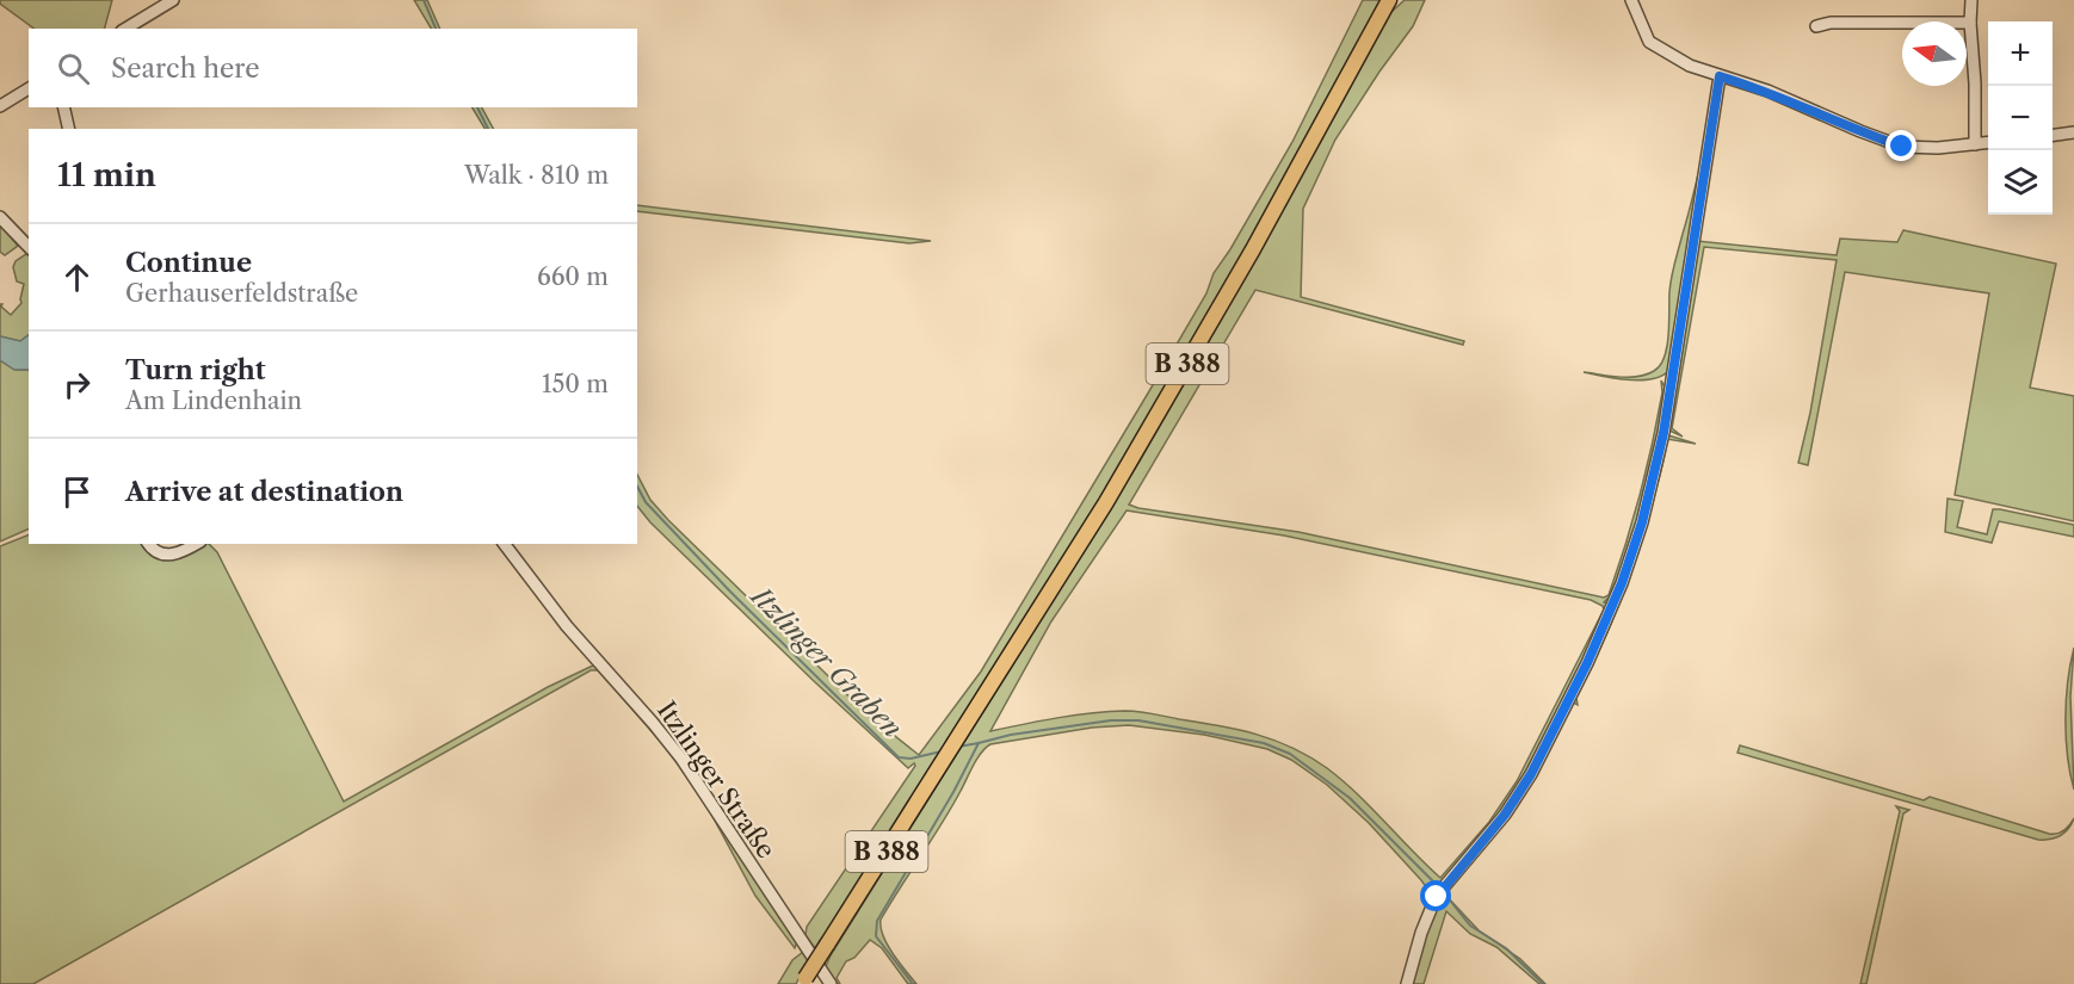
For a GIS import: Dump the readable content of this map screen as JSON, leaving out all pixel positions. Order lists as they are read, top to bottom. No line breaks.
{"streets":{"main road":["B 388"],"street":["Itzlinger Straße"]},"water":["Itzlinger Graben"],"north":"left","page":{"map_buttons":["+","−"],"search":"Search here","heading":["11 min","Walk · 810 m"],"list":[["Continue","Gerhauserfeldstraße","660 m"],["Turn right","Am Lindenhain","150 m"],"Arrive at destination"]}}
